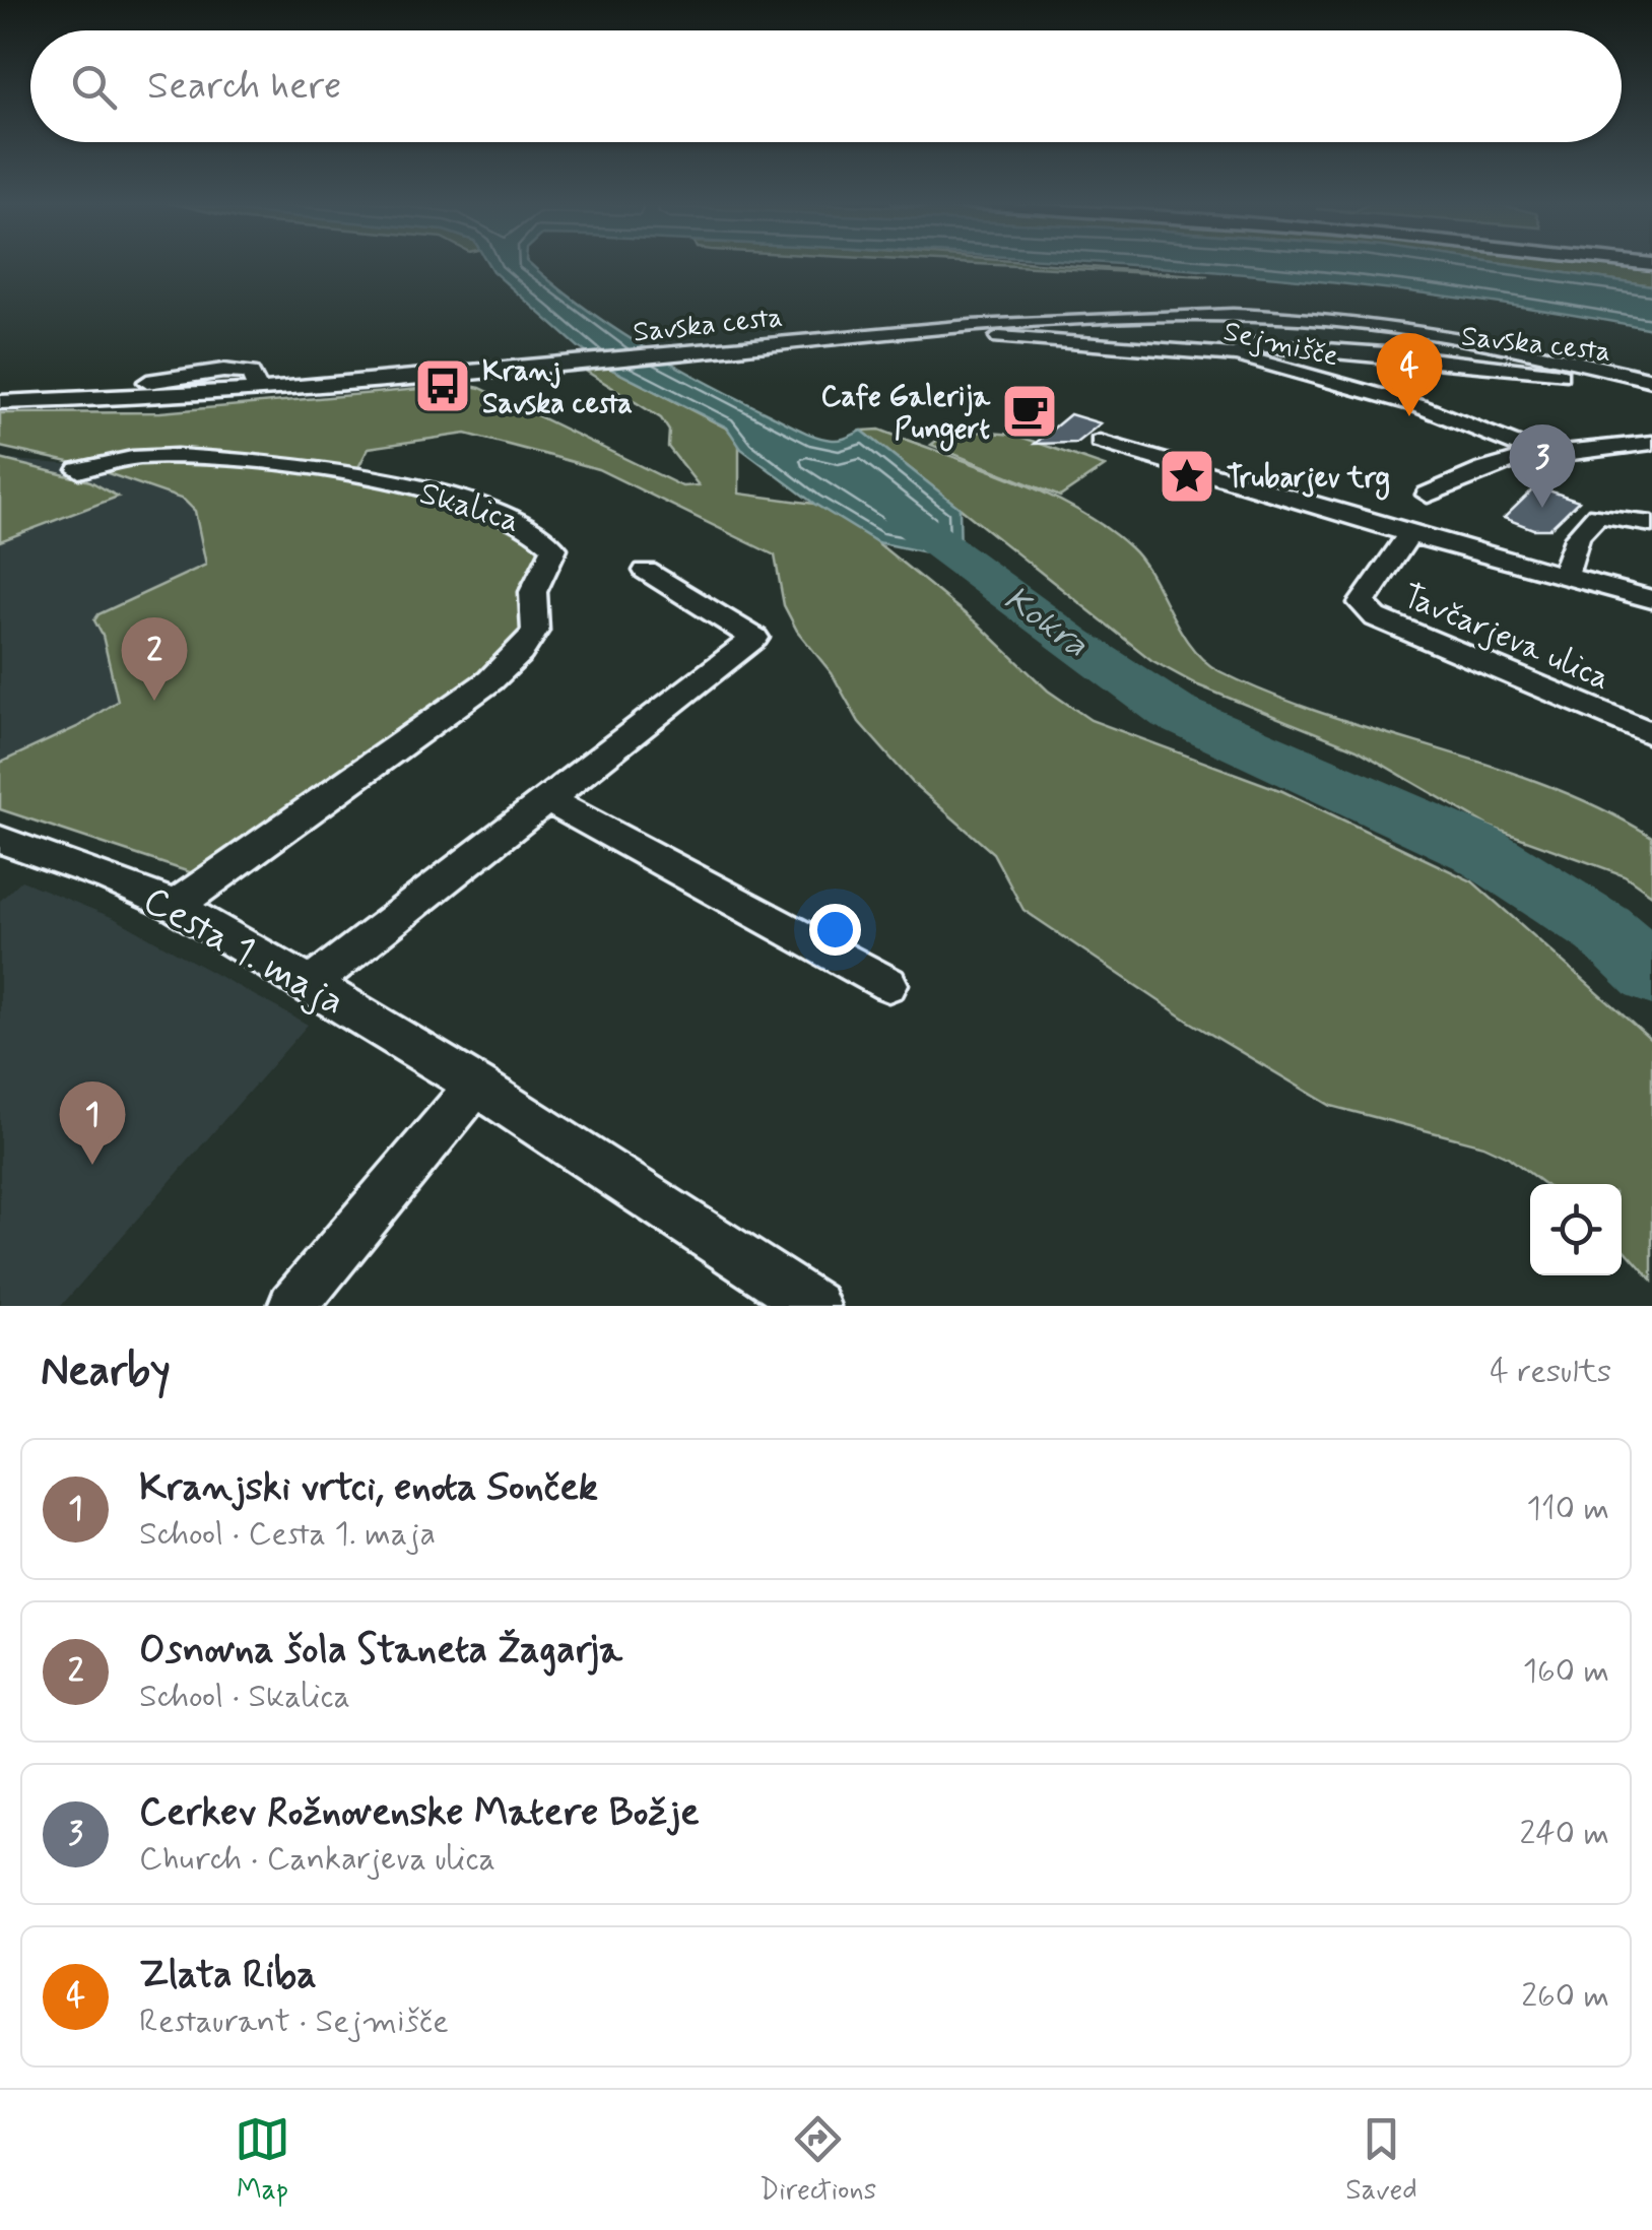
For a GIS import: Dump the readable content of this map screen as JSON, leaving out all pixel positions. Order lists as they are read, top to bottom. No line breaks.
{"streets":{"street":["Savska cesta","Sejmišče","Skalica","Tavčarjeva ulica","Cesta 1. maja"]},"crossings":[["Savska cesta","Sejmišče"],["Skalica","Cesta 1. maja"]],"water":["Kokra"],"places":{"bus stop":["Kranj Savska cesta"],"cafe":["Cafe Galerija Pungert"],"place":["Trubarjev trg"]},"page":{"search":"Search here","pins":["4","3","2","1"],"heading":["Nearby","4 results"],"list":[{"mark":"1","name":"Kranjski vrtci, enota Sonček","note":"School · Cesta 1. maja","value":"110 m"},{"mark":"2","name":"Osnovna šola Staneta Žagarja","note":"School · Skalica","value":"160 m"},{"mark":"3","name":"Cerkev Rožnovenske Matere Božje","note":"Church · Cankarjeva ulica","value":"240 m"},{"mark":"4","name":"Zlata Riba","note":"Restaurant · Sejmišče","value":"260 m"}],"nav":["Map","Directions","Saved"]}}
